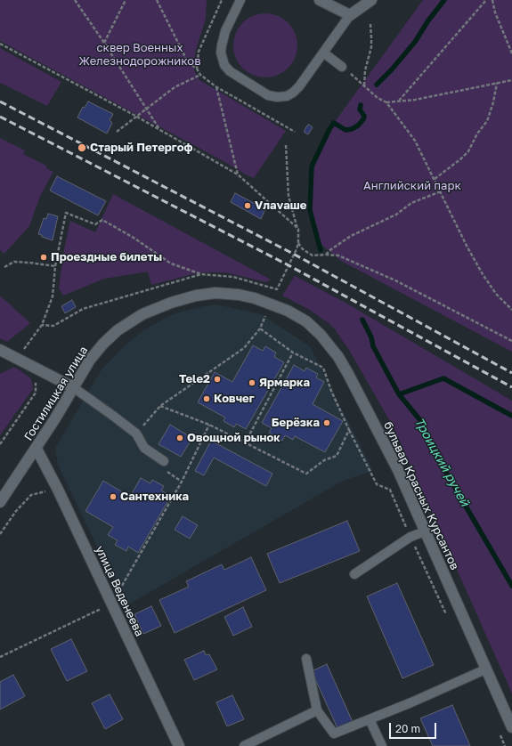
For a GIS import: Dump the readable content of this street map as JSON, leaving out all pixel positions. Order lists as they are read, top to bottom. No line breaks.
{"streets":{"main road":["Гостилицкая улица","бульвар Красных Курсантов","улица Веденеева"]},"crossings":[["Гостилицкая улица","бульвар Красных Курсантов"],["Гостилицкая улица","улица Веденеева"]],"water":["Троицкий ручей"],"parks":["сквер Военных Железнодорожников","Английский парк"],"places":["Старый Петергоф","Vлаvаше","Проездные билеты","Tele2","Ярмарка","Ковчег","Берёзка","Овощной рынок","Сантехника"],"scale_bar":"20 m"}
